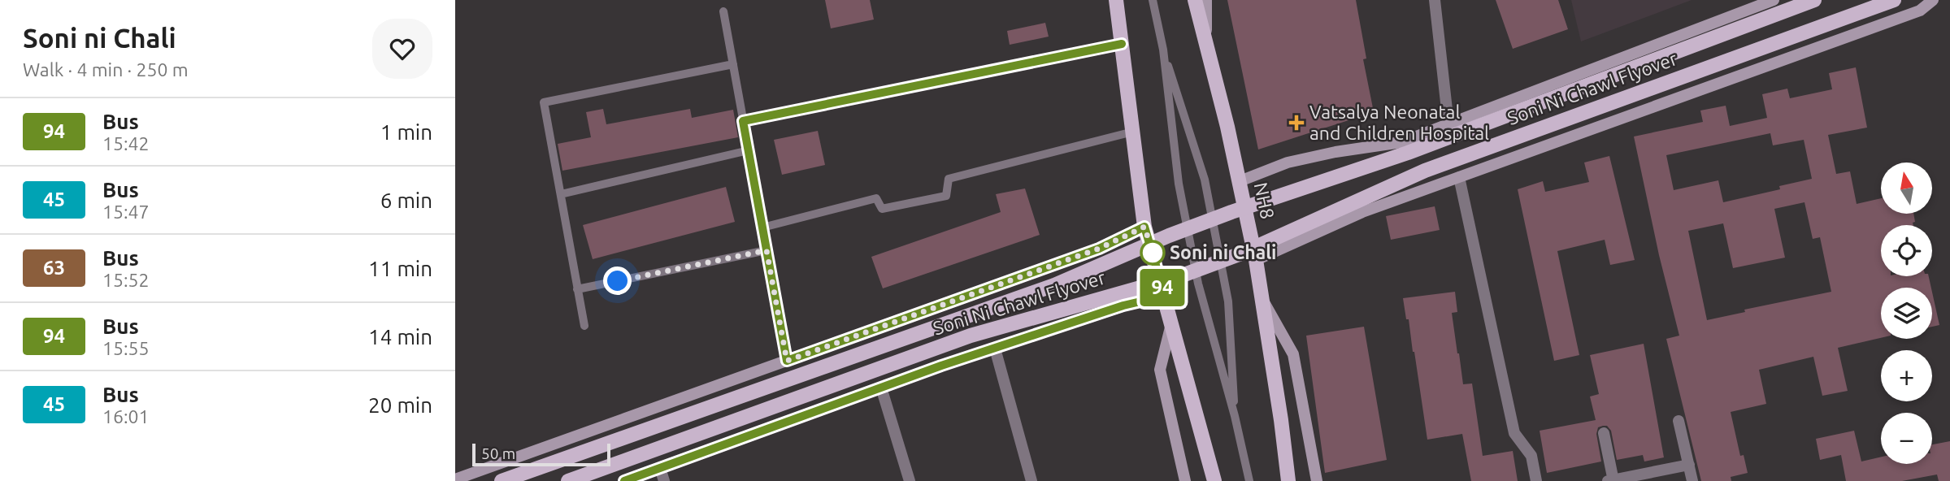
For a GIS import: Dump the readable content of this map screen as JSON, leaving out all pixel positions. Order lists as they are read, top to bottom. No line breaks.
{"streets":{"main road":["Soni Ni Chawl Flyover","NH8"]},"places":{"health":["Vatsalya Neonatal and Children Hospital"],"other":["Soni ni Chali"]},"lines":["bus line 94"],"scale_bar":"50 m","north":"top","page":{"heading":["Soni ni Chali","Walk · 4 min · 250 m"],"on_map":"94","list":[{"mark":"94","name":"Bus","note":"15:42","value":"1 min"},{"mark":"45","name":"Bus","note":"15:47","value":"6 min"},{"mark":"63","name":"Bus","note":"15:52","value":"11 min"},{"mark":"94","name":"Bus","note":"15:55","value":"14 min"},{"mark":"45","name":"Bus","note":"16:01","value":"20 min"}],"map_buttons":["+","−"],"scale":"50 m"}}
